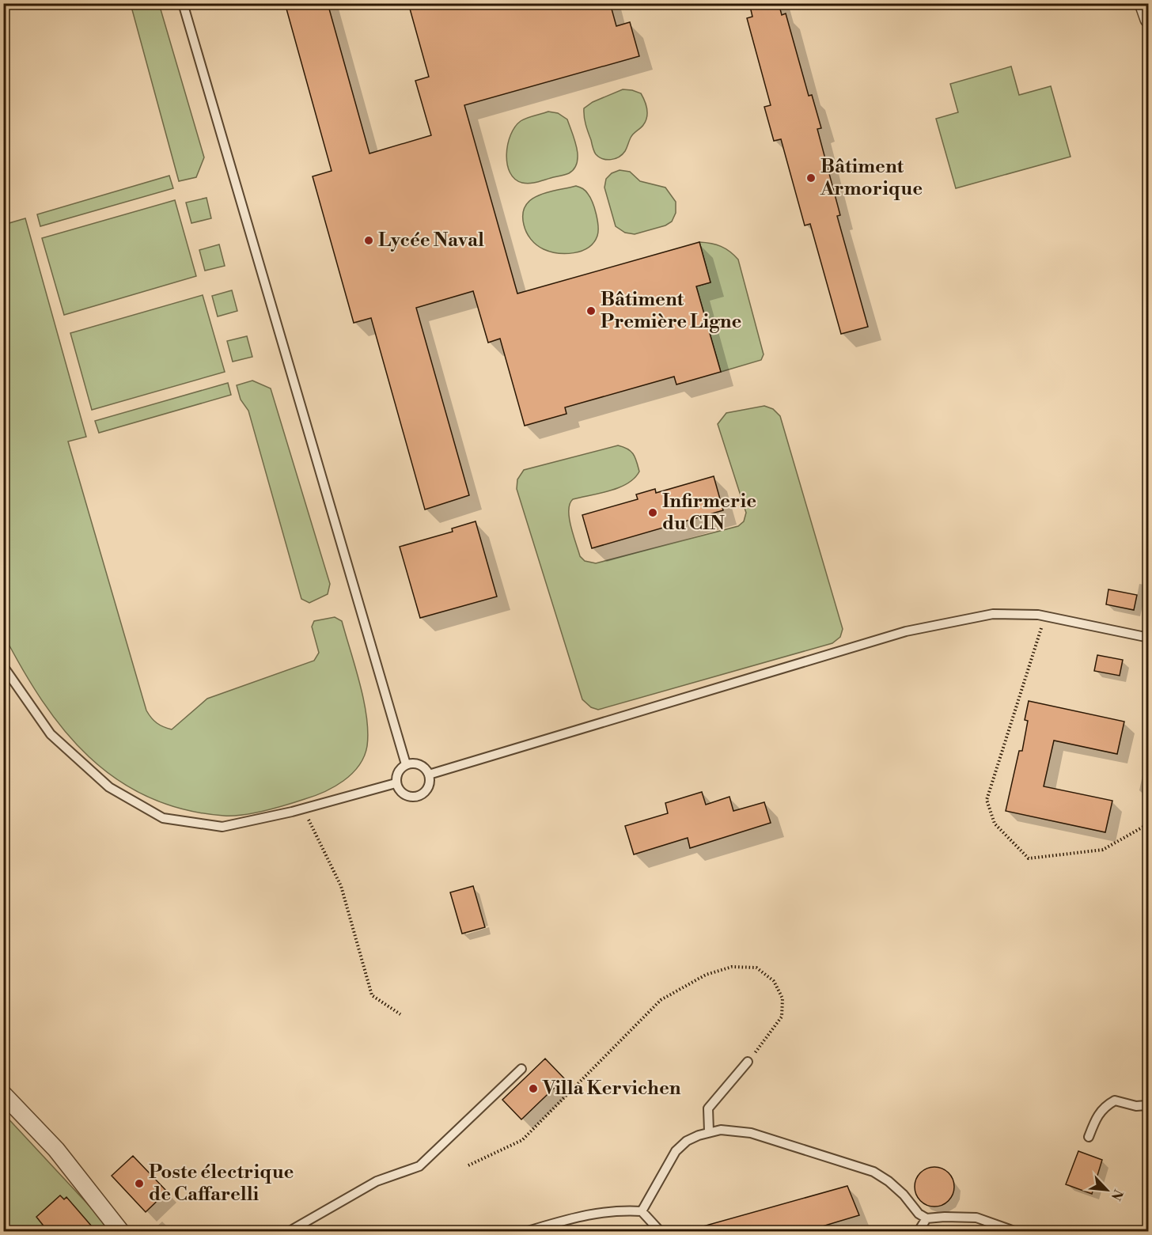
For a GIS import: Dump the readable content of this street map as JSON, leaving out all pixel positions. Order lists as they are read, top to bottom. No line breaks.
{"places":["Bâtiment Armorique","Lycée Naval","Bâtiment Première Ligne","Infirmerie du CIN","Villa Kervichen","Poste électrique de Caffarelli"],"north":"bottom right"}
